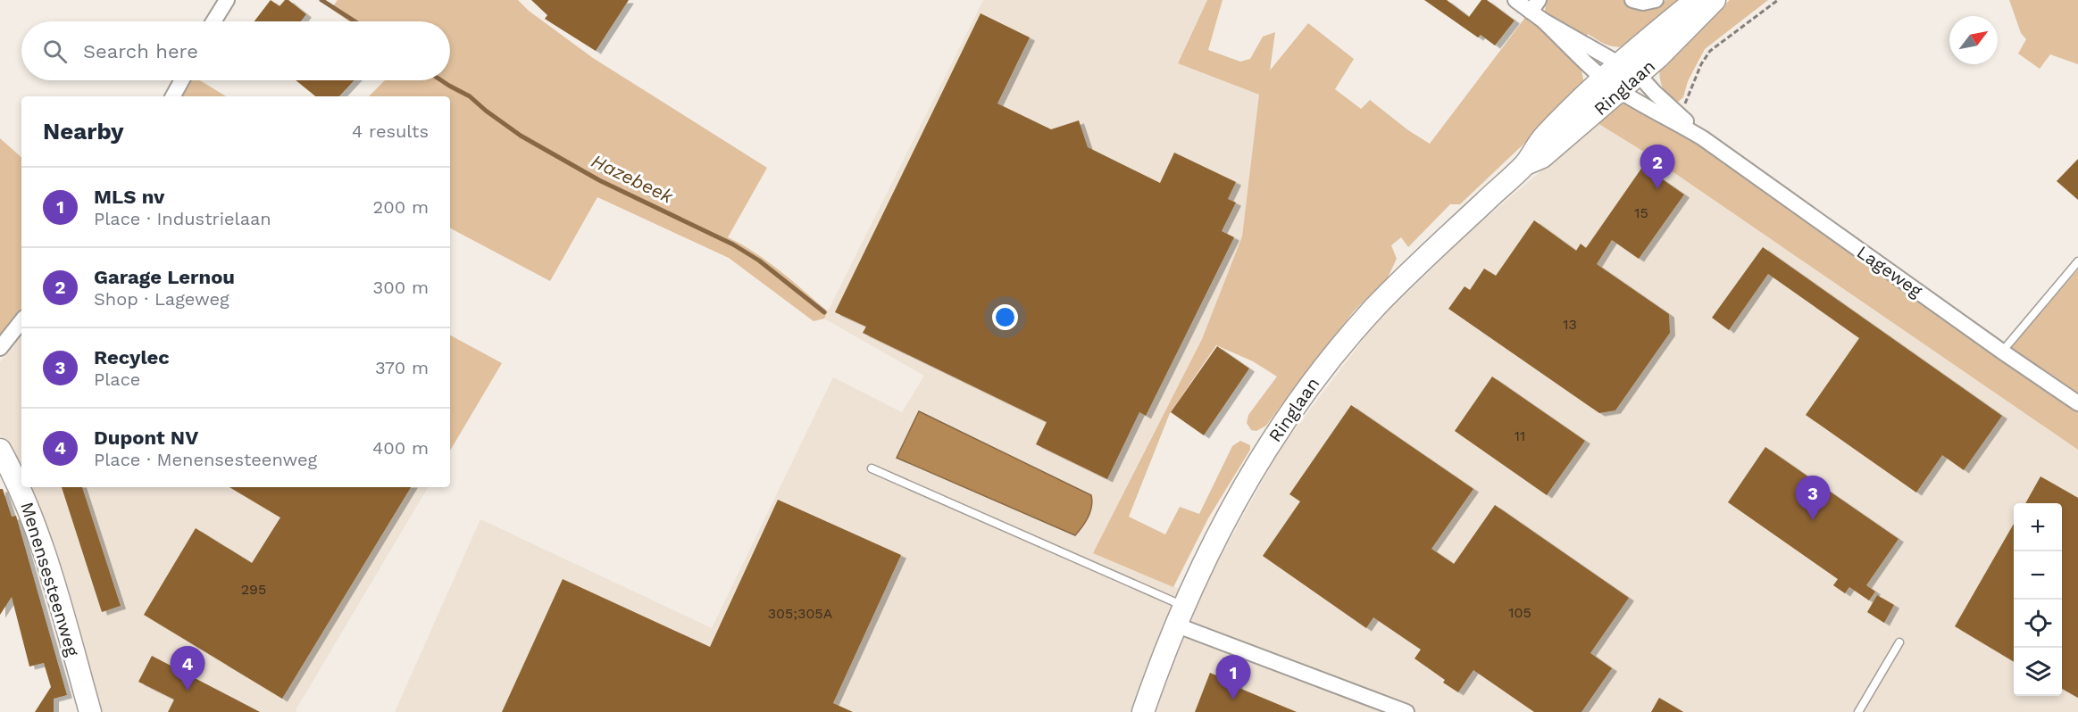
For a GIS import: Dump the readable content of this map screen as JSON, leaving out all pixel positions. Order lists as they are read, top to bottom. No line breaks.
{"streets":{"main road":["Ringlaan","Menensesteenweg"],"street":["Lageweg"]},"crossings":[["Ringlaan","Lageweg"]],"water":["Hazebeek"],"house_numbers":["15","13","11","295","105","305;305A"],"north":"top right","page":{"search":"Search here","heading":["Nearby","4 results"],"pins":["2","3","4","1"],"list":[{"mark":"1","name":"MLS nv","note":"Place · Industrielaan","value":"200 m"},{"mark":"2","name":"Garage Lernou","note":"Shop · Lageweg","value":"300 m"},{"mark":"3","name":"Recylec","note":"Place","value":"370 m"},{"mark":"4","name":"Dupont NV","note":"Place · Menensesteenweg","value":"400 m"}],"map_buttons":["+","−"]}}
